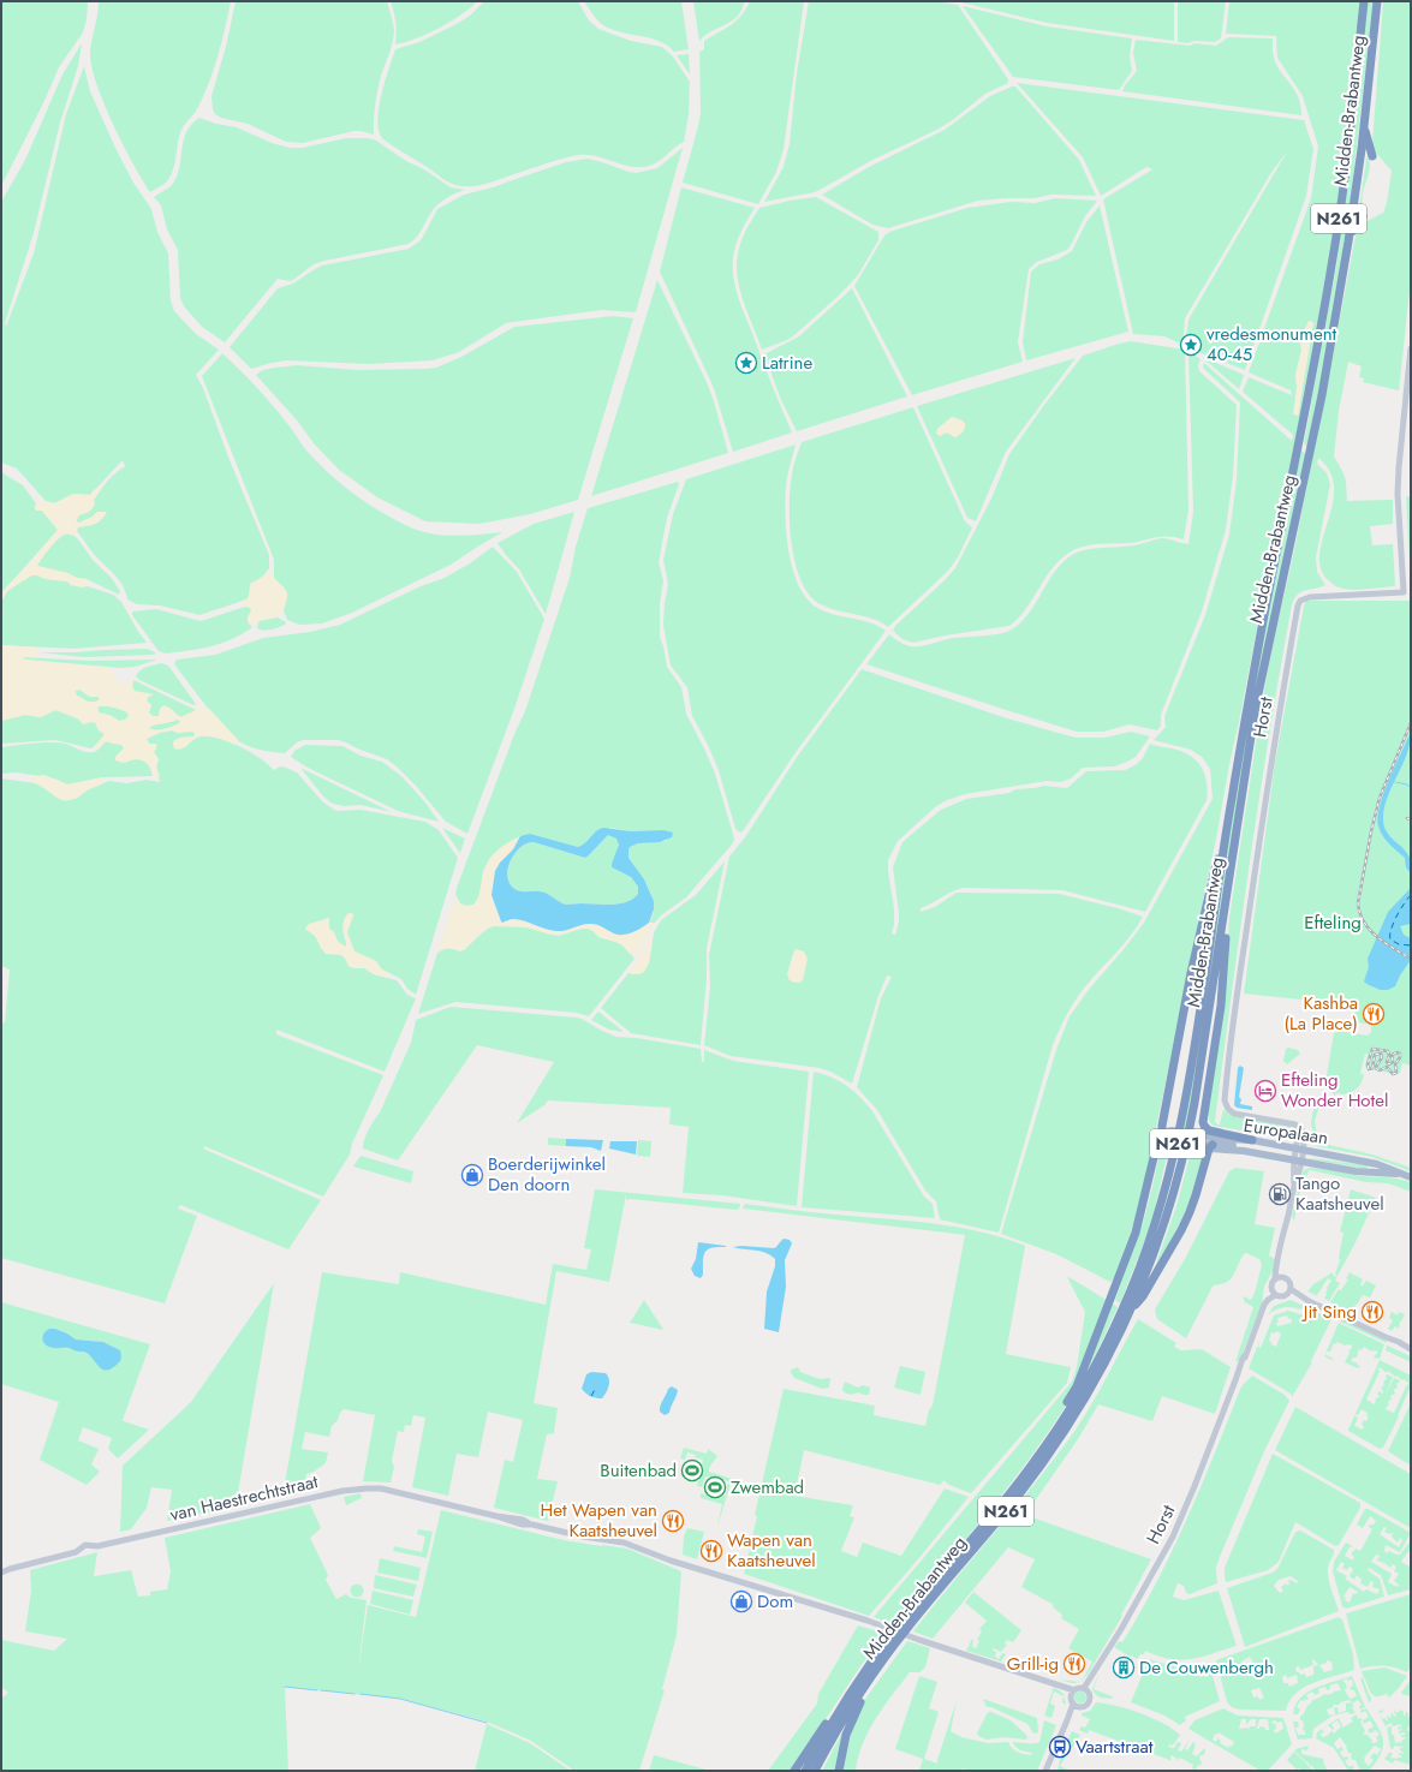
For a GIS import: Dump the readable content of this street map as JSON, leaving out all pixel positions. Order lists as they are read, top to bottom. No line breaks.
{"streets":{"highway":["Midden-Brabantweg","N261"],"main road":["Europalaan"],"street":["Horst","van Haestrechtstraat"]},"crossings":[["Midden-Brabantweg","N261"],["N261","Europalaan"],["Horst","Europalaan"],["Horst","van Haestrechtstraat"]],"parks":["Efteling"],"places":{"place":["vredesmonument 40-45","Latrine"],"restaurant":["Kashba (La Place)","Jit Sing","Het Wapen van Kaatsheuvel","Wapen van Kaatsheuvel","Grill-ig"],"hotel":["Efteling Wonder Hotel"],"shop":["Boerderijwinkel Den doorn","Dom"],"fuel station":["Tango Kaatsheuvel"],"sports":["Buitenbad","Zwembad"],"building":["De Couwenbergh"],"bus stop":["Vaartstraat"]}}
